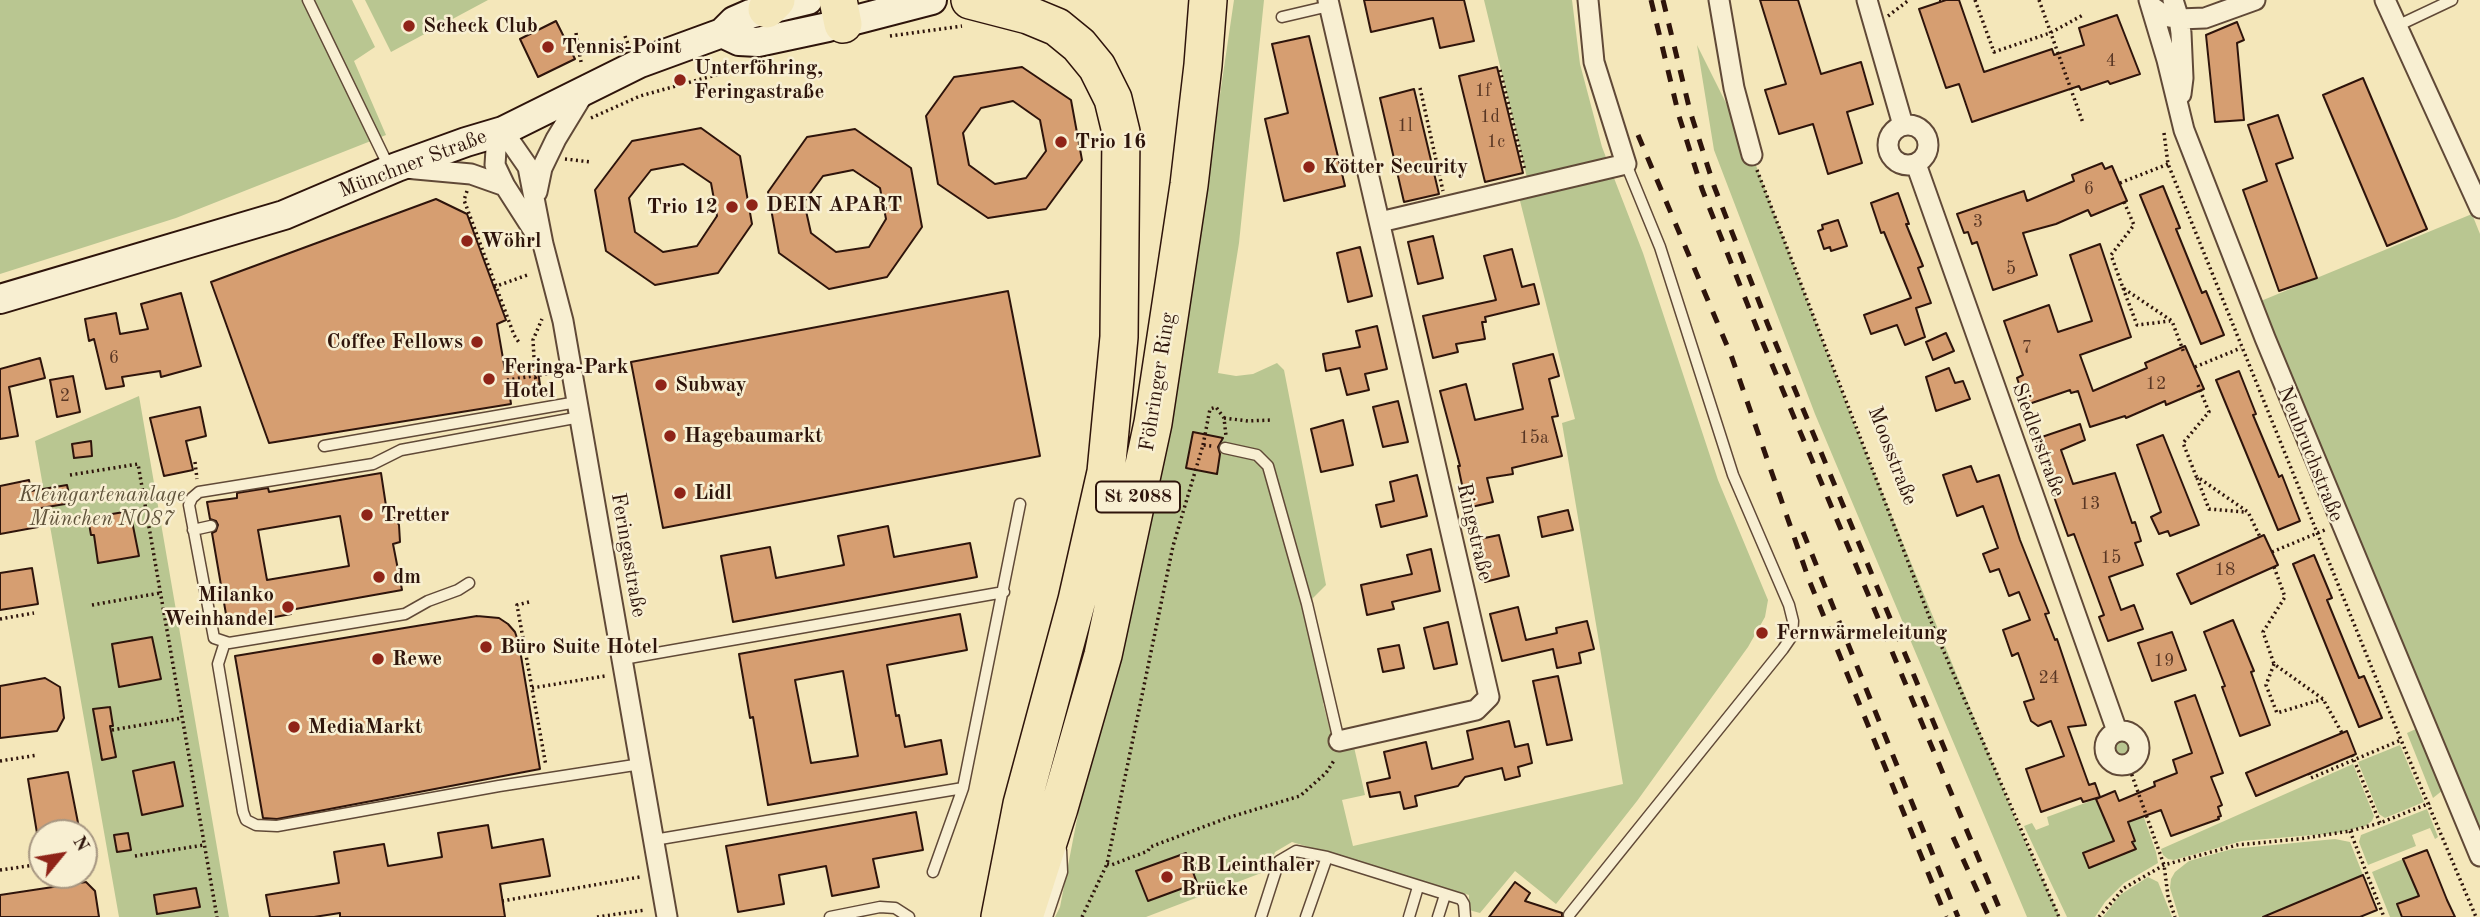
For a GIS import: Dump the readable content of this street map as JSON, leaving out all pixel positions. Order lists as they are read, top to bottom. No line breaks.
{"streets":{"highway":["Föhringer Ring","St 2088"],"main road":["Münchner Straße"],"street":["Siedlerstraße","Neubruchstraße","Ringstraße","Feringastraße"],"path":["Moosstraße"]},"crossings":[["Münchner Straße","Feringastraße"]],"parks":["Kleingartenanlage München NO87"],"places":["Scheck Club","Tennis-Point","Unterföhring, Feringastraße","Trio 16","Kötter Security","DEIN APART","Trio 12","Wöhrl","Coffee Fellows","Feringa-Park Hotel","Subway","Hagebaumarkt","Lidl","Tretter","dm","Milanko Weinhandel","Fernwärmeleitung","Büro Suite Hotel","Rewe","MediaMarkt","RB Leinthaler Brücke"],"house_numbers":["4","1f","1d","1l","1c","6","3","5","7","6","12","2","15a","13","15","18","19","24"],"north":"top right"}
